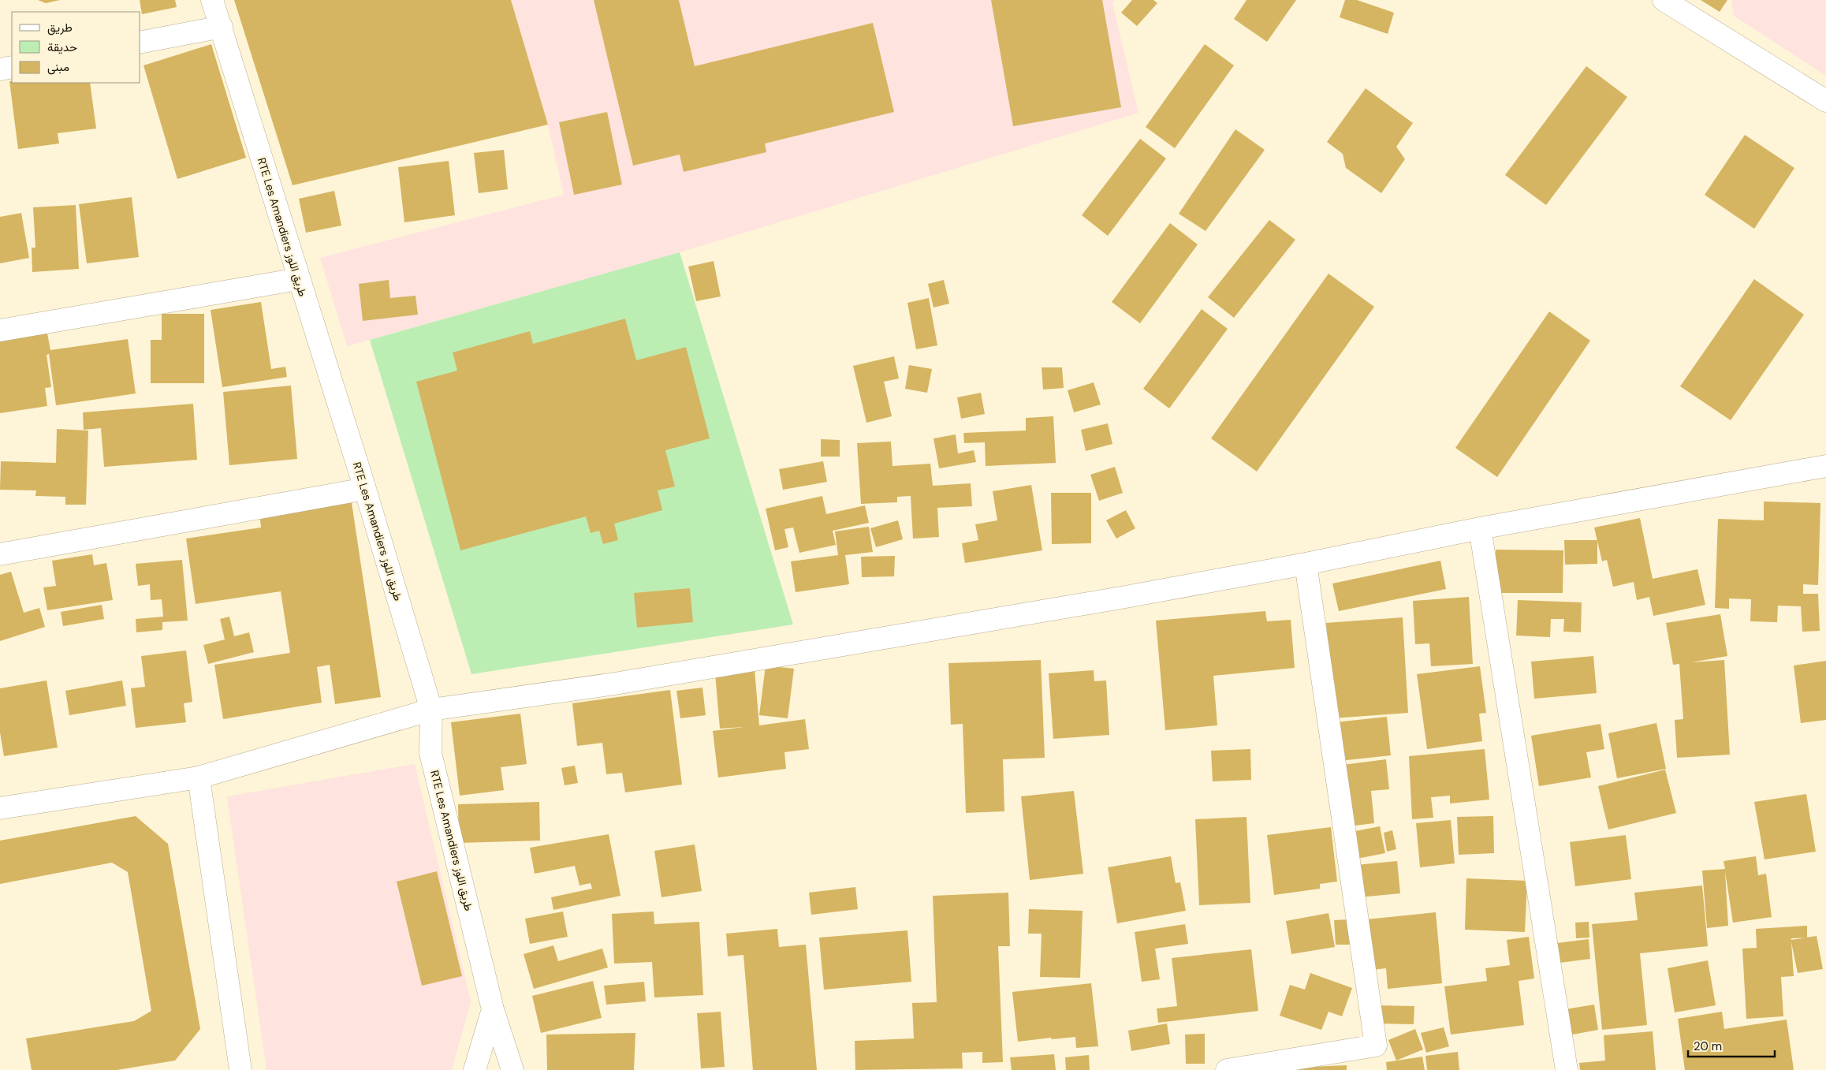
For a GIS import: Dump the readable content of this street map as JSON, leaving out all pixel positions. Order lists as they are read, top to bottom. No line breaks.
{"streets":{"street":["RTE Les Amandiers طريق اللوز"]},"legend":["طريق","حديقة","مبنى"],"scale_bar":"20 m"}
